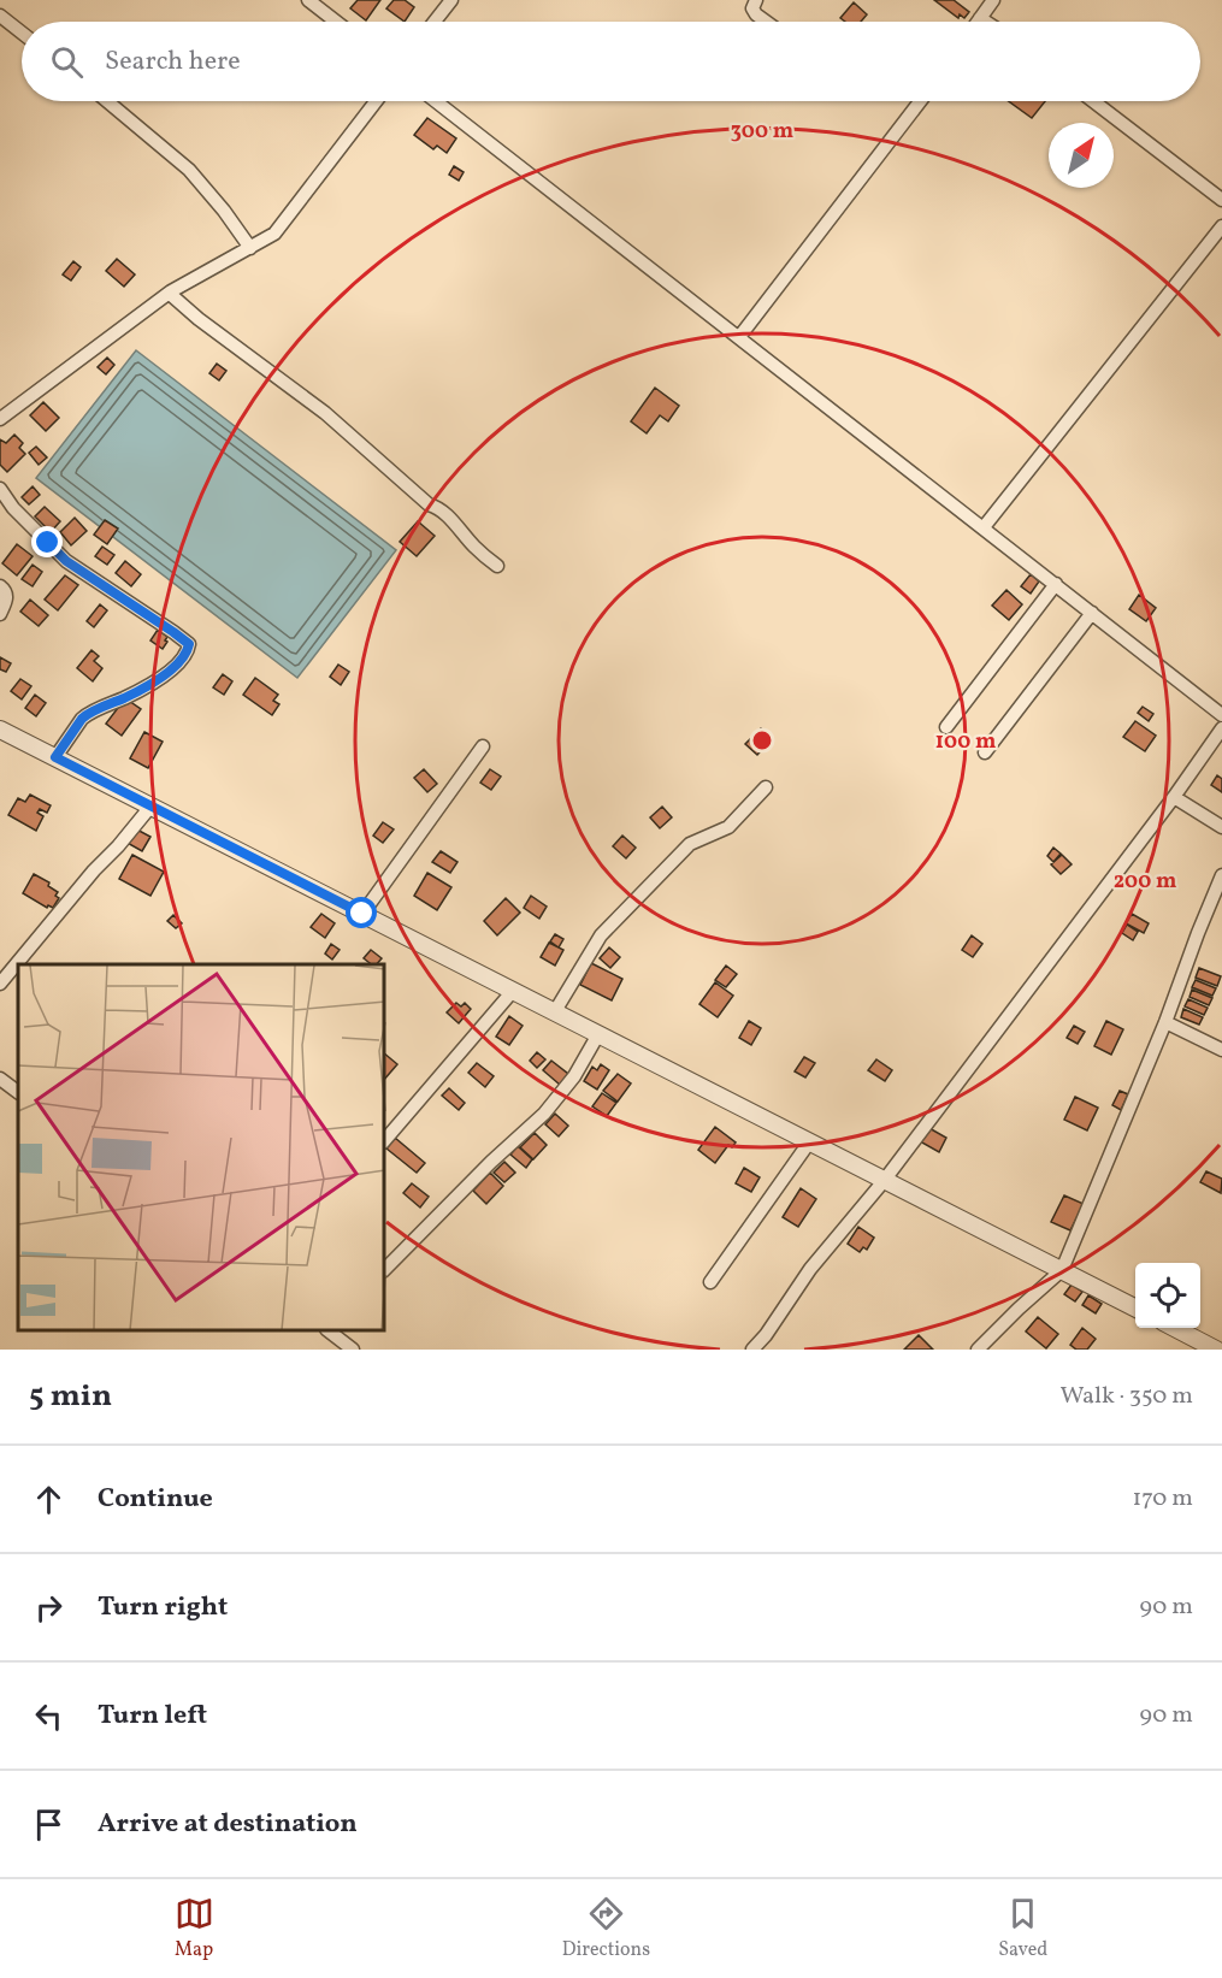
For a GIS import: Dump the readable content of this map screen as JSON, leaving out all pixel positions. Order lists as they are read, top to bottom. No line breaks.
{"north":"top right","page":{"search":"Search here","heading":["5 min","Walk · 350 m"],"list":[["Continue","170 m"],["Turn right","90 m"],["Turn left","90 m"],"Arrive at destination"],"nav":["Map","Directions","Saved"]},"rings":["300 m","100 m","200 m"]}
